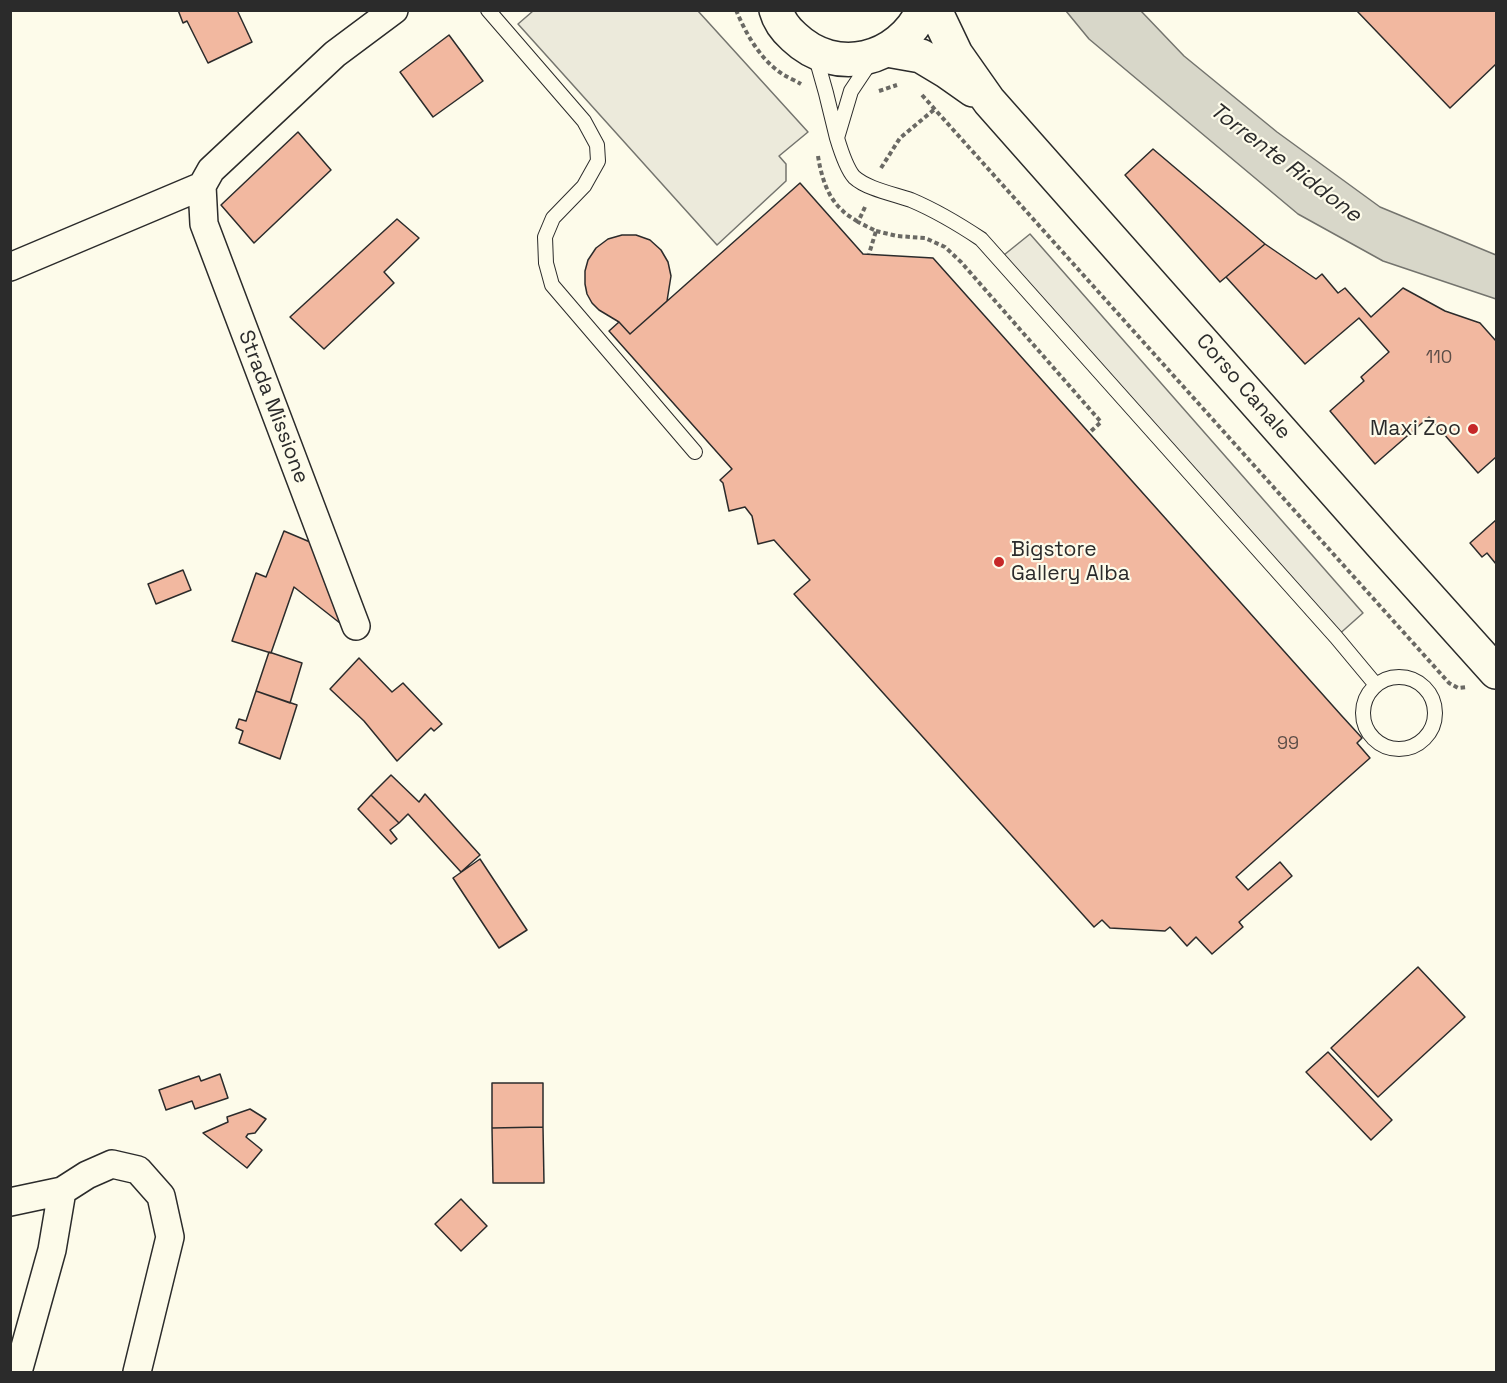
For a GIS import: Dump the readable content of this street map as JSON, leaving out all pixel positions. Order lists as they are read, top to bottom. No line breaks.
{"streets":{"main road":["Corso Canale"],"street":["Strada Missione"]},"water":["Torrente Riddone"],"places":["Maxi Zoo","Bigstore Gallery Alba"],"house_numbers":["110","99"]}
